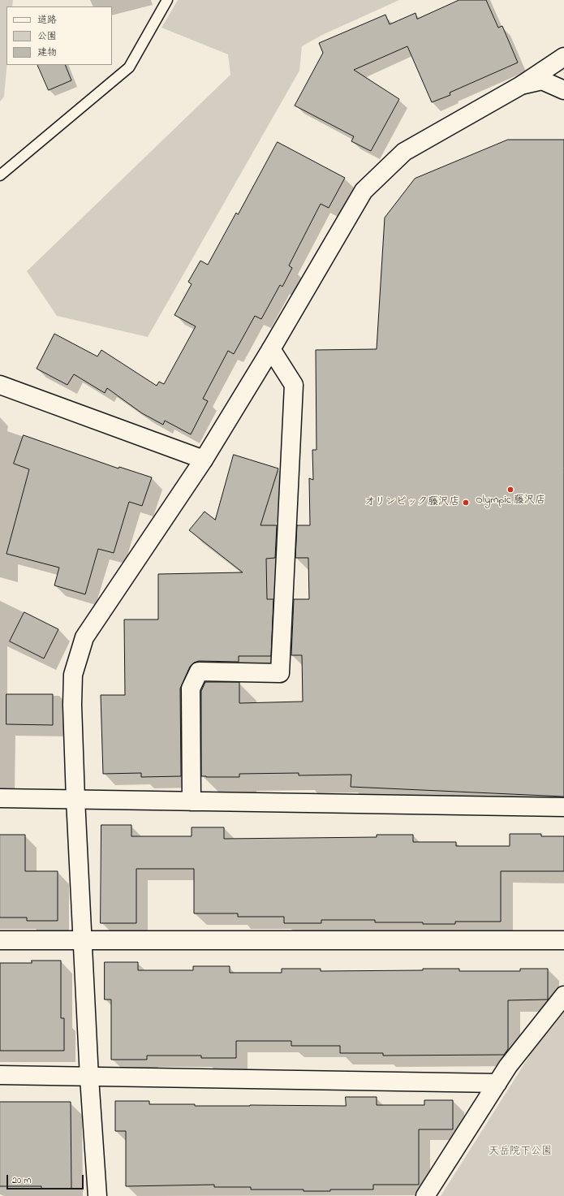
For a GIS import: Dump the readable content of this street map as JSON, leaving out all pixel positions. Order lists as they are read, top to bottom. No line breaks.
{"parks":["天岳院下公園"],"places":["Olympic 藤沢店","オリンピック藤沢店"],"legend":["道路","公園","建物"],"scale_bar":"20 m"}
